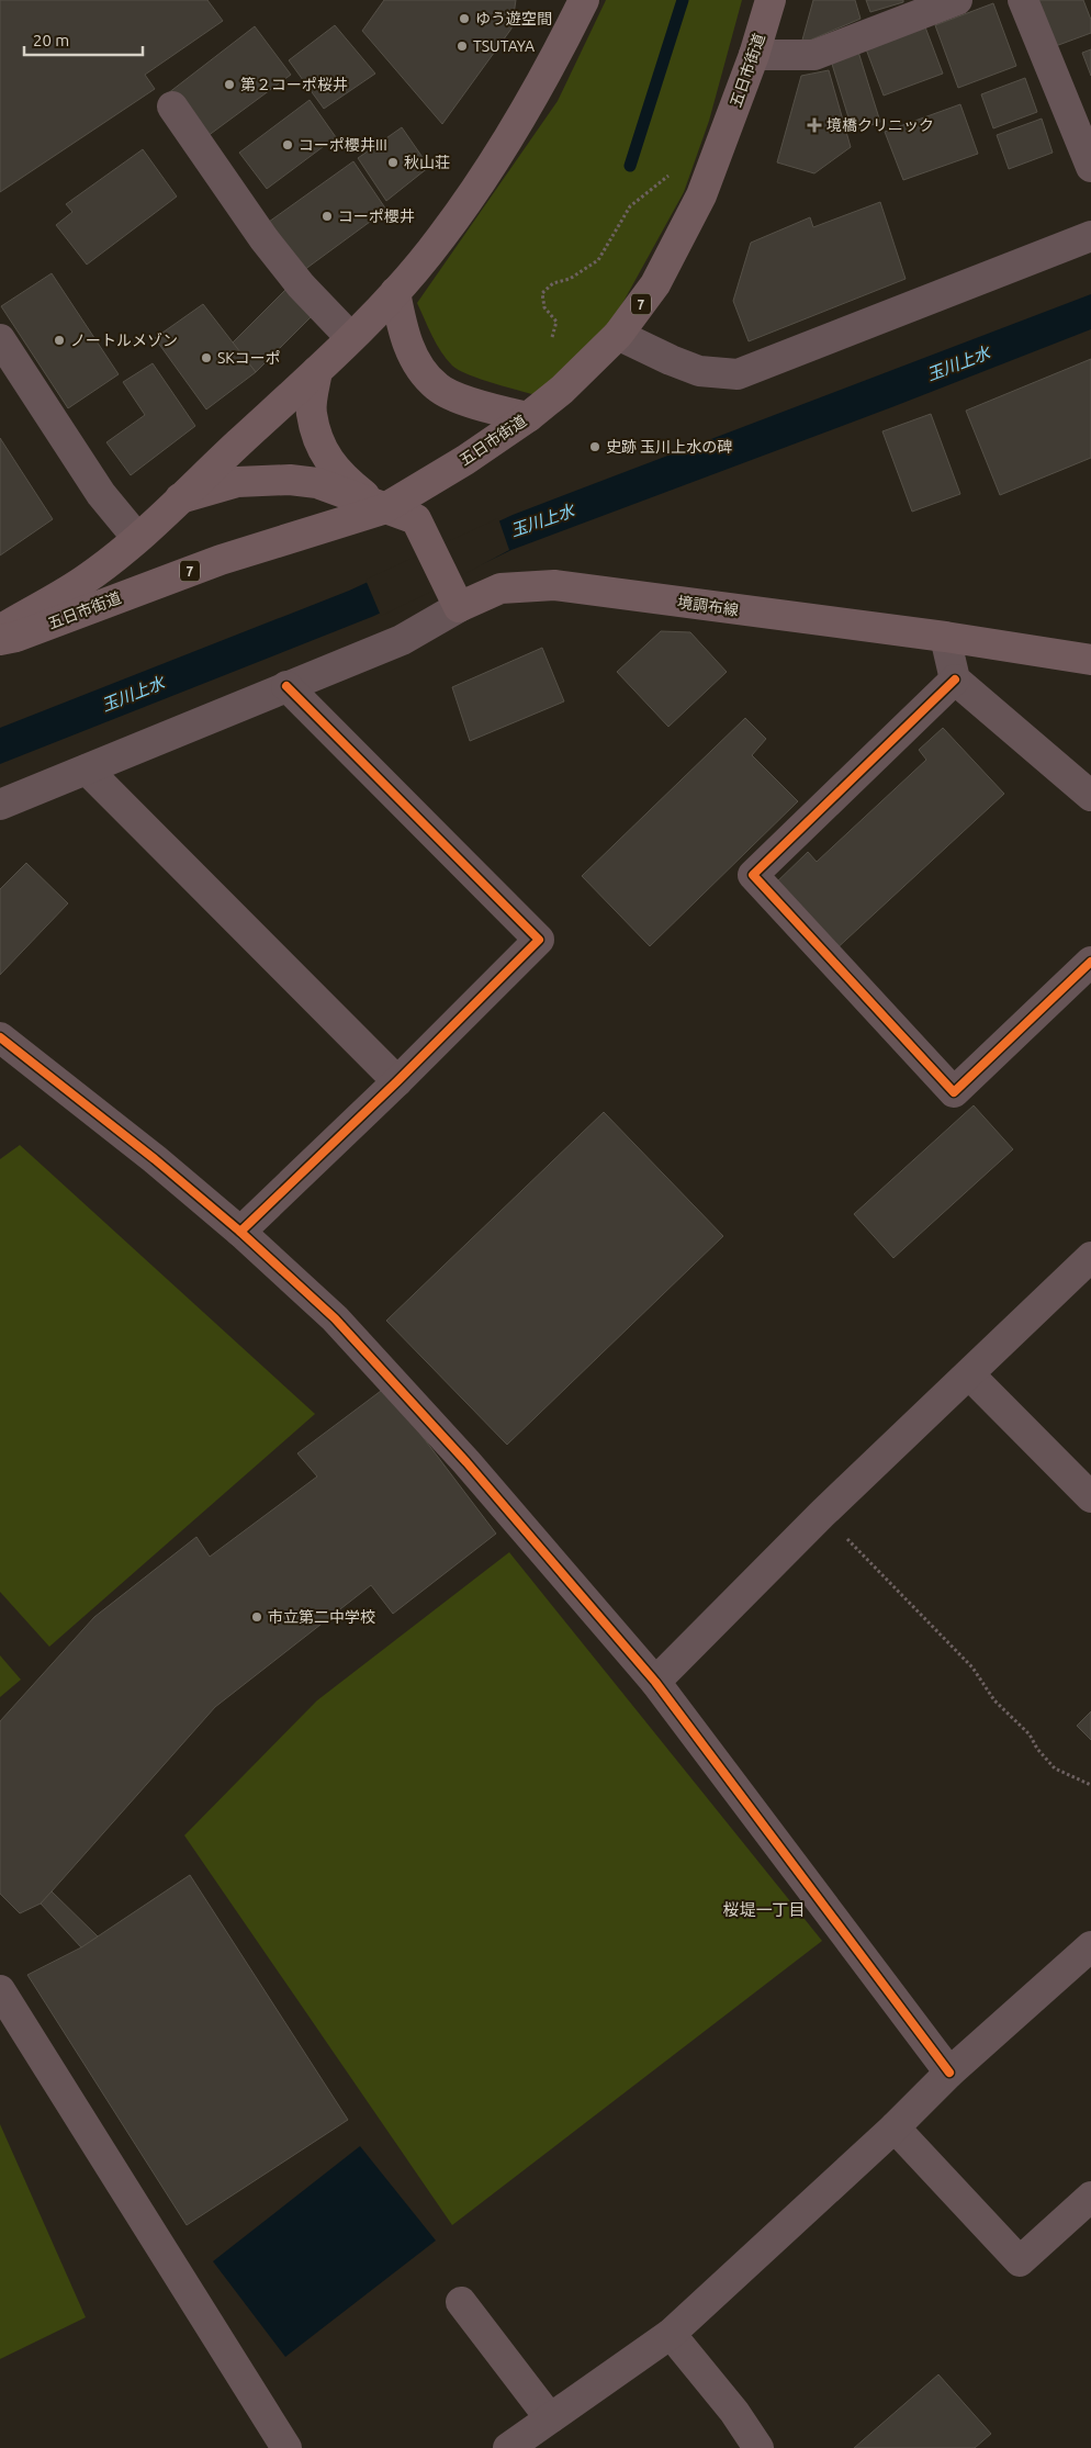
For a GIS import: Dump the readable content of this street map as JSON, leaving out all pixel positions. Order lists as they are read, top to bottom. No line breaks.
{"streets":{"main road":["五日市街道","7","境調布線"]},"districts":["桜堤一丁目"],"water":["玉川上水"],"places":{"other":["ゆう遊空間","TSUTAYA","第２コーポ桜井","コーポ櫻井III","秋山荘","コーポ櫻井","ノートルメゾン","SKコーポ","史跡 玉川上水の碑","市立第二中学校"],"health":["境橋クリニック"]},"scale_bar":"20 m"}
